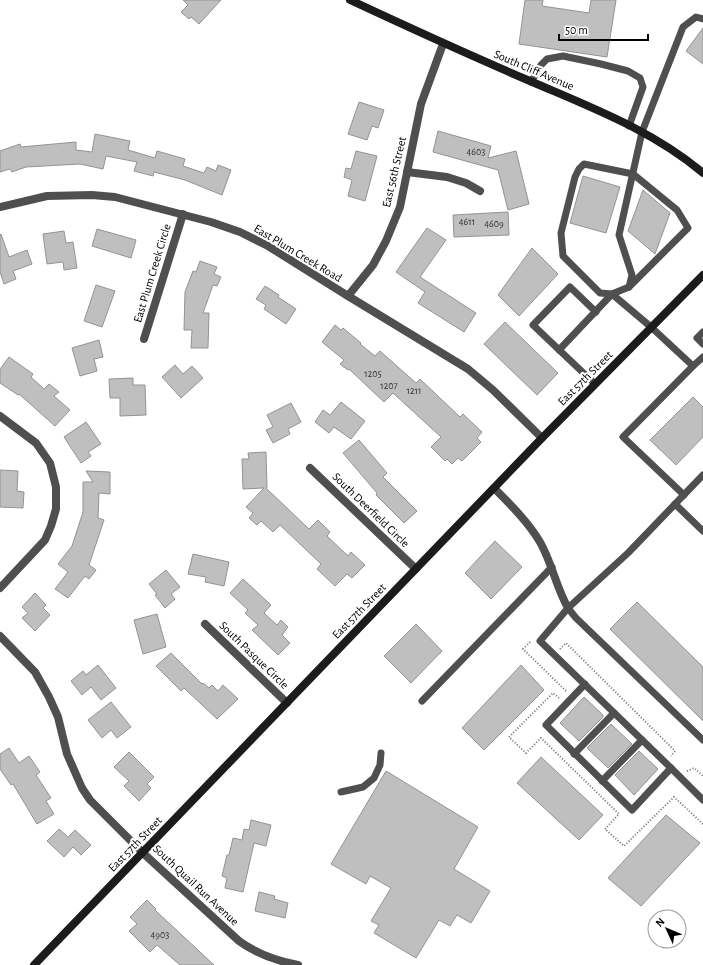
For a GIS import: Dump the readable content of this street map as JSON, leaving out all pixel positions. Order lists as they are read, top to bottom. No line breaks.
{"streets":{"main road":["South Cliff Avenue","East 57th Street"],"street":["East 56th Street","East Plum Creek Road","East Plum Creek Circle","South Deerfield Circle","South Pasque Circle","South Quail Run Avenue"]},"crossings":[["South Cliff Avenue","East 56th Street"],["East 56th Street","East Plum Creek Road"],["East Plum Creek Road","East Plum Creek Circle"],["East Plum Creek Road","East 57th Street"],["East 57th Street","South Deerfield Circle"],["East 57th Street","South Pasque Circle"],["East 57th Street","South Quail Run Avenue"]],"house_numbers":["4603","4611","4609","1205","1207","1211","4903"],"scale_bar":"50 m","north":"top left"}
